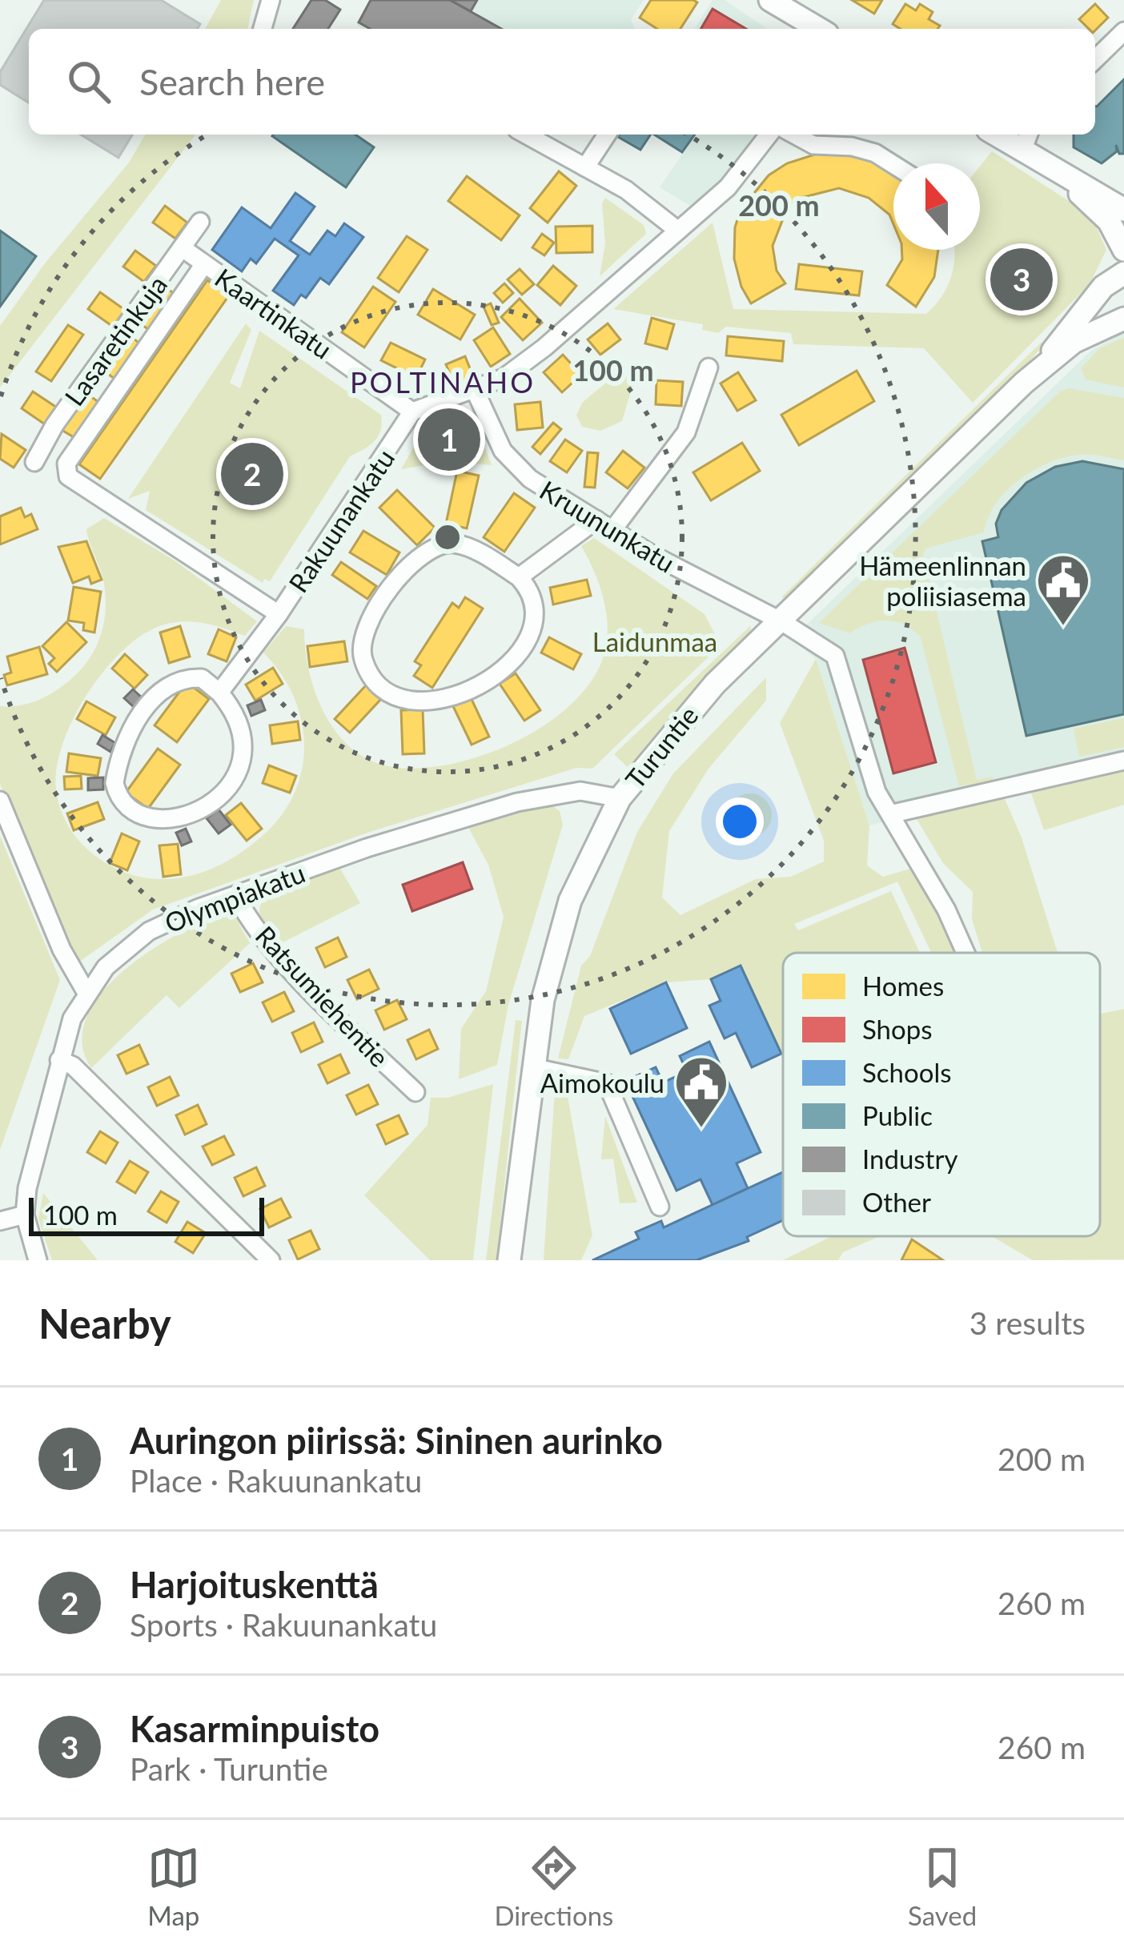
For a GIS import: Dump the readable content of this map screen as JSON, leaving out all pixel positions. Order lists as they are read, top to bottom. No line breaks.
{"streets":{"main road":["Turuntie"],"street":["Kaartinkatu","Lasaretinkuja","Rakuunankatu","Kruununkatu","Olympiakatu","Ratsumiehentie"]},"crossings":[["Kaartinkatu","Lasaretinkuja"],["Kaartinkatu","Rakuunankatu"],["Kruununkatu","Turuntie"],["Turuntie","Olympiakatu"],["Olympiakatu","Ratsumiehentie"]],"districts":["POLTINAHO"],"parks":["Laidunmaa"],"places":{"public building":["Hämeenlinnan poliisiasema","Aimokoulu"]},"legend":["Homes","Shops","Schools","Public","Industry","Other"],"scale_bar":"100 m","north":"top","page":{"search":"Search here","pins":["3","1","2"],"scale":"100 m","heading":["Nearby","3 results"],"list":[{"mark":"1","name":"Auringon piirissä: Sininen aurinko","note":"Place · Rakuunankatu","value":"200 m"},{"mark":"2","name":"Harjoituskenttä","note":"Sports · Rakuunankatu","value":"260 m"},{"mark":"3","name":"Kasarminpuisto","note":"Park · Turuntie","value":"260 m"}],"nav":["Map","Directions","Saved"]},"rings":["200 m","100 m"]}
